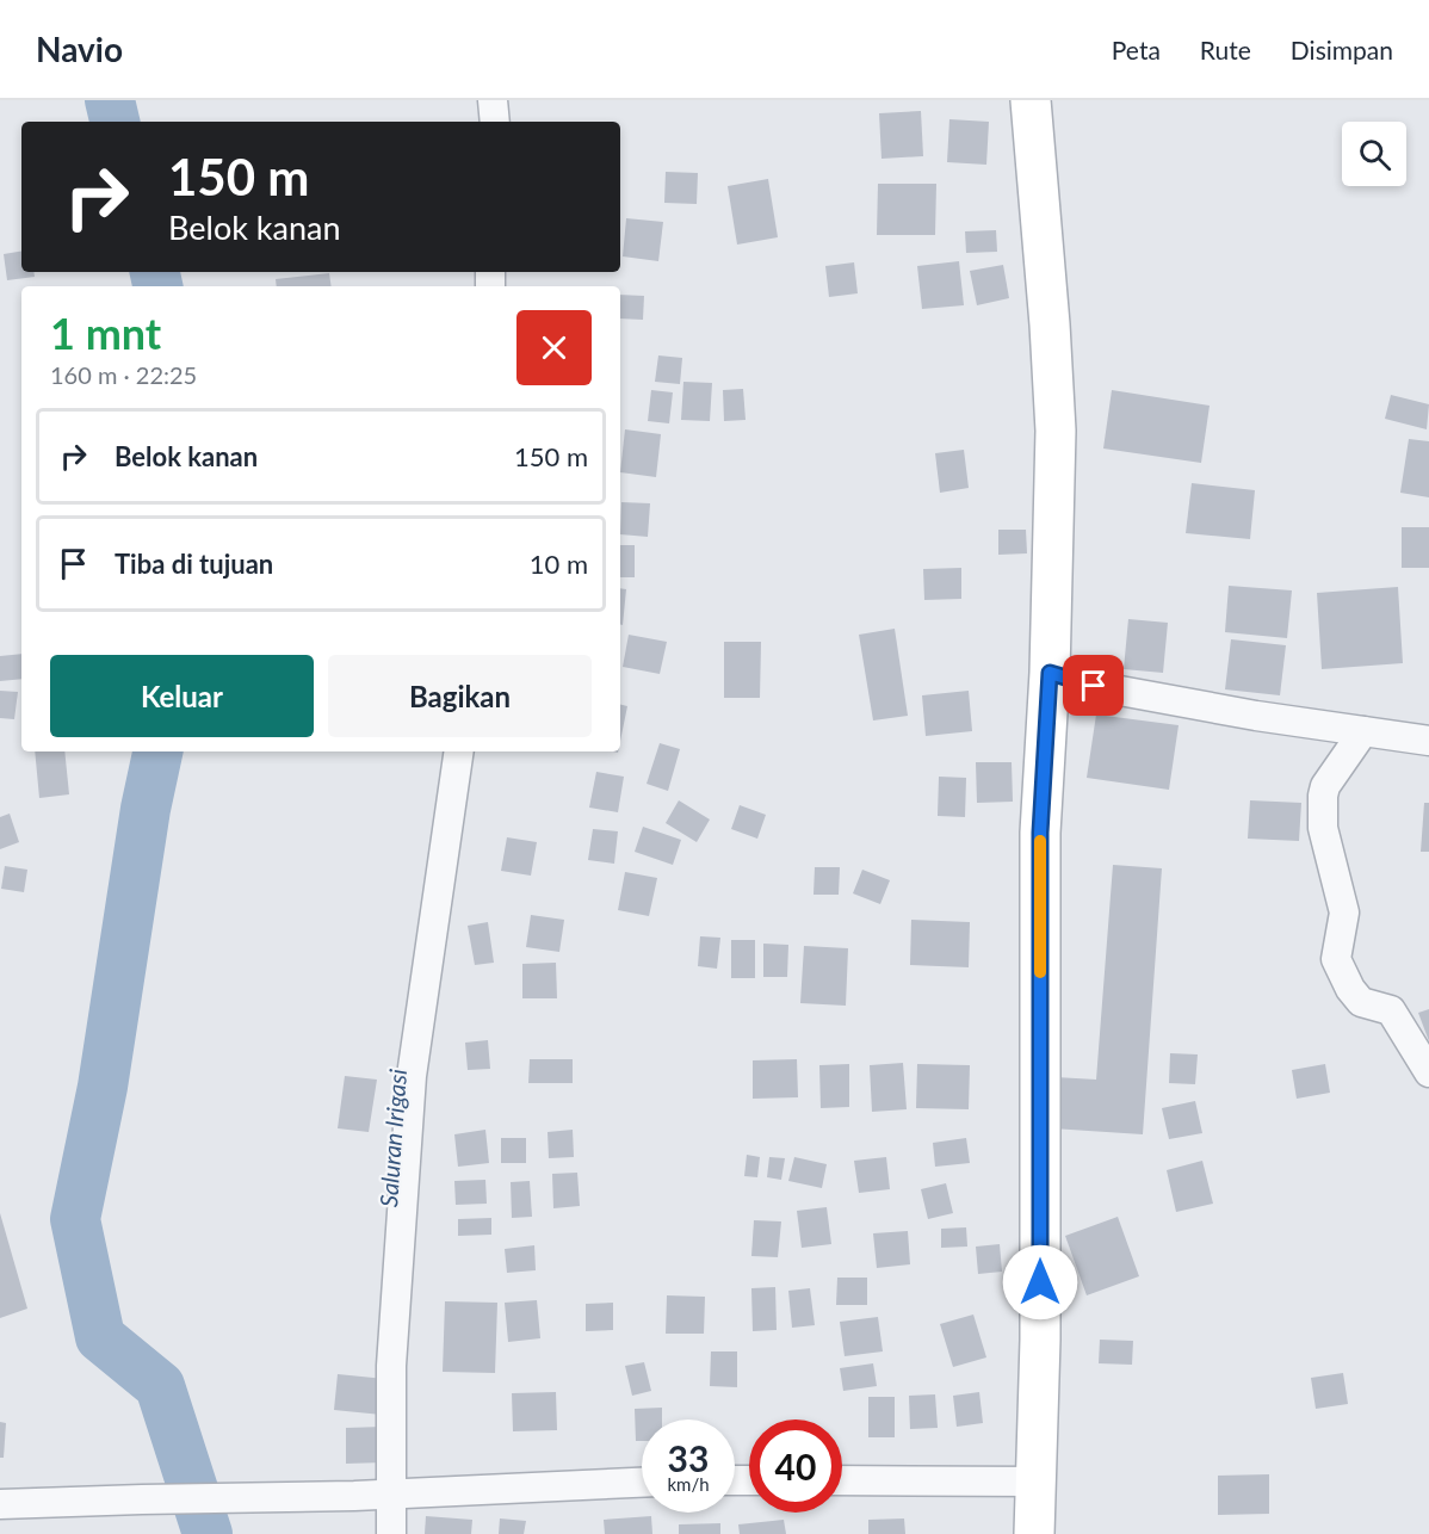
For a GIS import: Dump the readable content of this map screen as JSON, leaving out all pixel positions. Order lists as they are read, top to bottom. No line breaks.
{"water":["Saluran Irigasi"],"page":{"header":"Navio","nav":["Peta","Rute","Disimpan"],"turn":["150 m","Belok kanan"],"heading":["1 mnt","160 m · 22:25"],"list":[{"name":"Belok kanan","value":"150 m"},{"name":"Tiba di tujuan","value":"10 m"}],"buttons":["Keluar","Bagikan"],"speed":"33 km/h","limit":"40"}}
